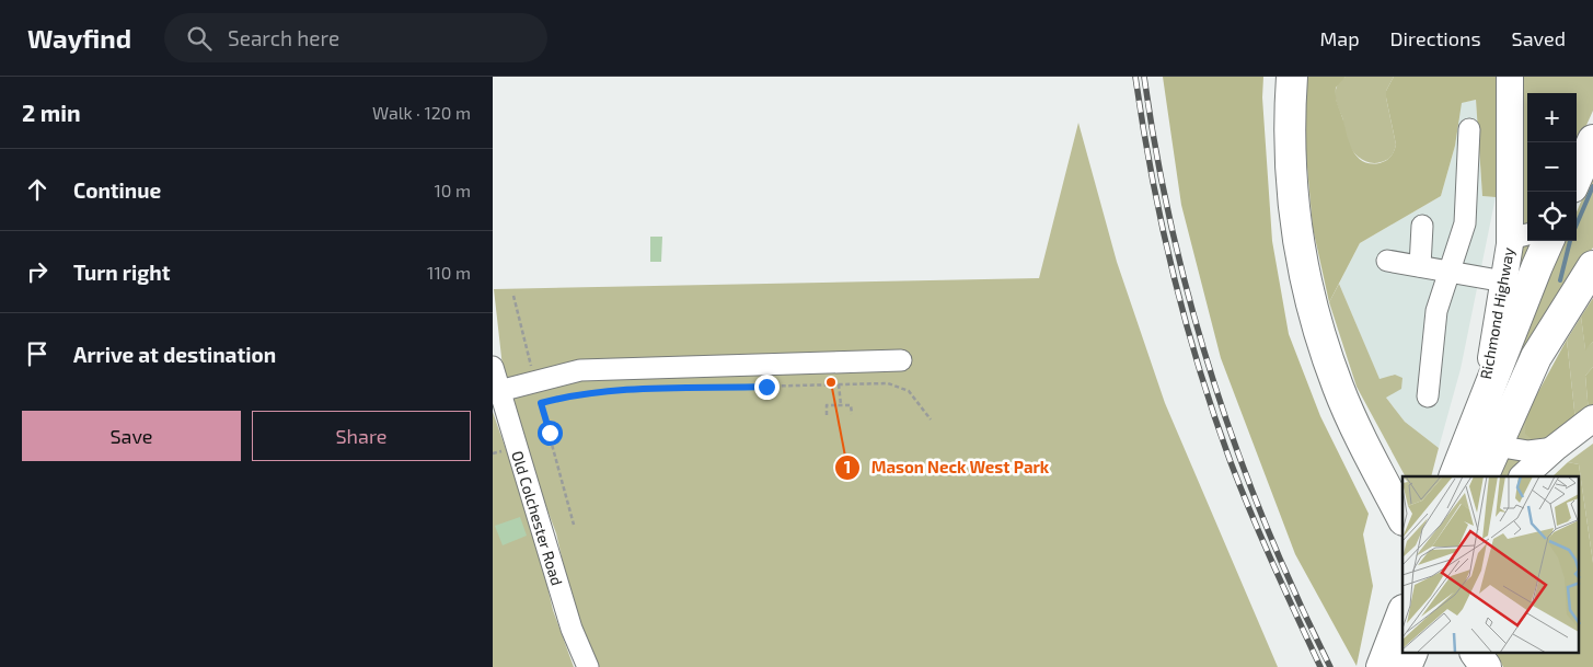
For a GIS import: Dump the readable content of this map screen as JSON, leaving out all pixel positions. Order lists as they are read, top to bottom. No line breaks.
{"streets":{"highway":["Richmond Highway"],"street":["Old Colchester Road"]},"places":["Mason Neck West Park"],"page":{"header":"Wayfind","search":"Search here","nav":["Map","Directions","Saved"],"heading":["2 min","Walk · 120 m"],"map_buttons":["+","−"],"list":[["Continue","10 m"],["Turn right","110 m"],"Arrive at destination"],"buttons":["Save","Share"]}}
